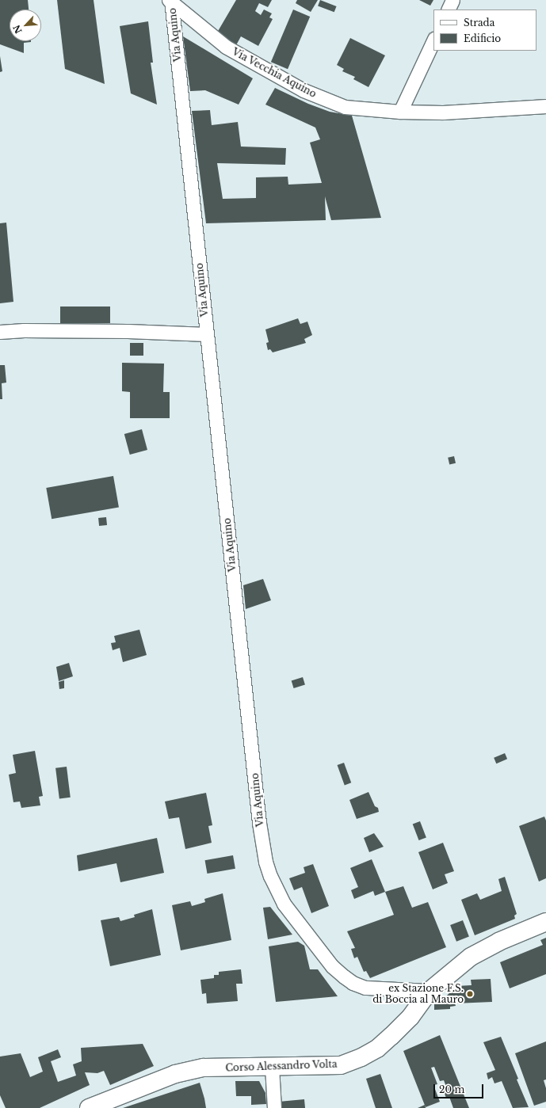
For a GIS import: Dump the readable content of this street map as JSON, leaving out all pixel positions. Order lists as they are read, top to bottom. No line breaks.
{"streets":{"main road":["Corso Alessandro Volta"],"street":["Via Aquino","Via Vecchia Aquino"]},"crossings":[["Via Aquino","Via Vecchia Aquino"],["Via Aquino","Corso Alessandro Volta"]],"places":["ex Stazione F.S. di Boccia al Mauro"],"legend":["Strada","Edificio"],"scale_bar":"20 m","north":"bottom left"}
